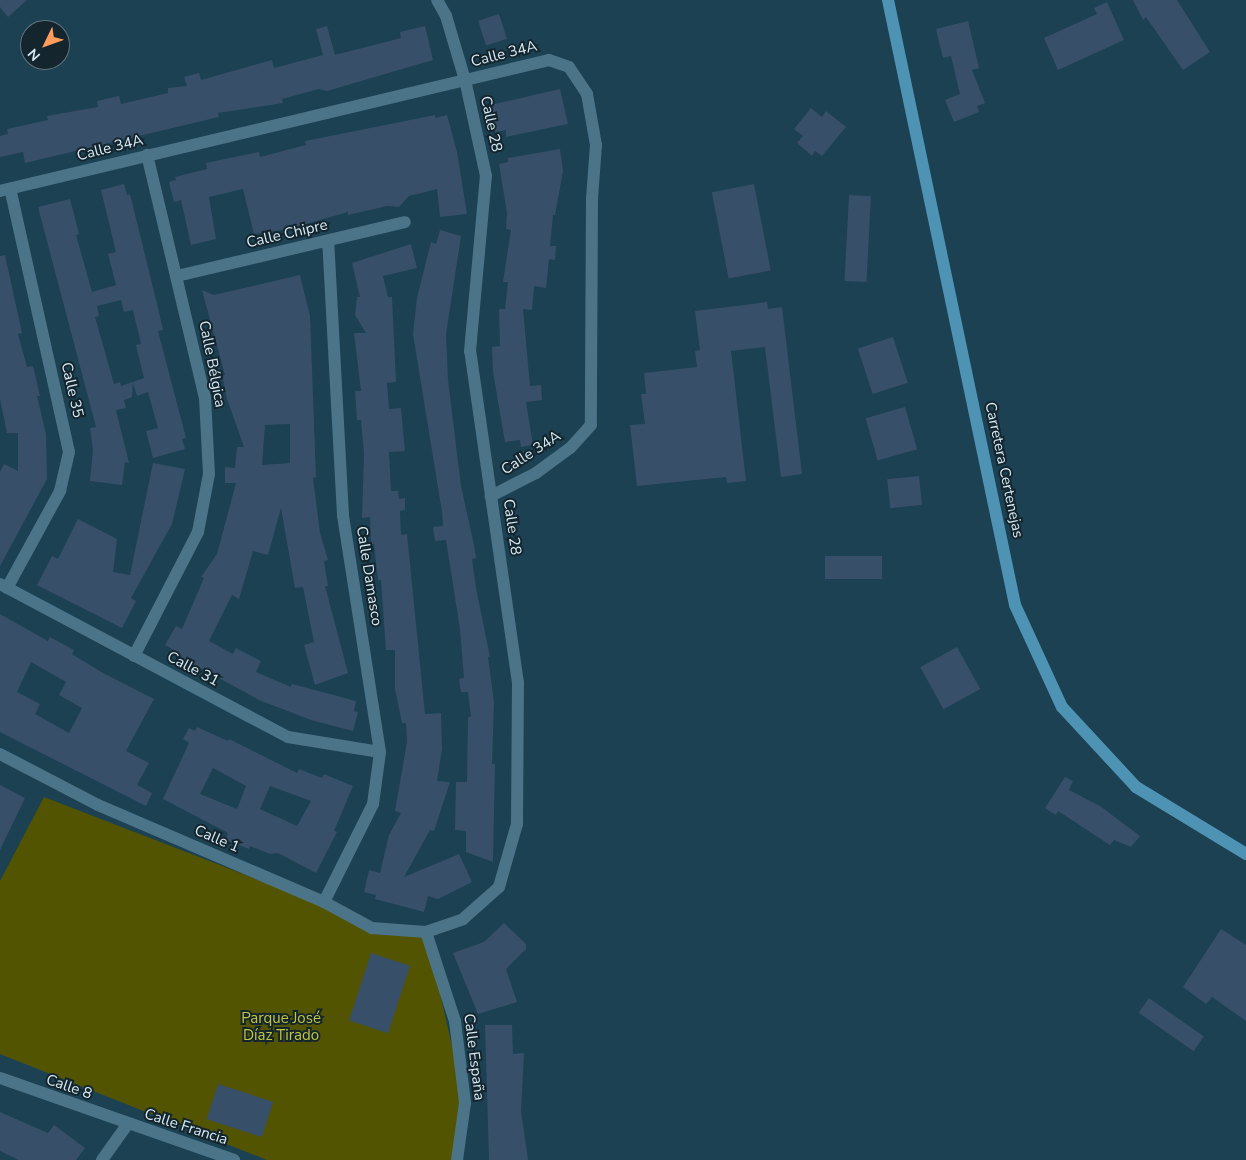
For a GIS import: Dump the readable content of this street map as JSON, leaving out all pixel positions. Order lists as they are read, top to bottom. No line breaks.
{"streets":{"main road":["Carretera Certenejas"],"street":["Calle 34A","Calle 28","Calle Chipre","Calle Bélgica","Calle 35","Calle Damasco","Calle 31","Calle 1","Calle España","Calle 8","Calle Francia"]},"crossings":[["Calle 34A","Calle 28"],["Calle 34A","Calle Bélgica"],["Calle 34A","Calle 35"],["Calle 28","Calle 1"],["Calle 28","Calle España"],["Calle Chipre","Calle Bélgica"],["Calle Chipre","Calle Damasco"],["Calle Bélgica","Calle 31"],["Calle 35","Calle 31"],["Calle Damasco","Calle 31"],["Calle Damasco","Calle 1"],["Calle 1","Calle España"],["Calle 8","Calle Francia"]],"parks":["Parque José Díaz Tirado"],"north":"bottom left"}
